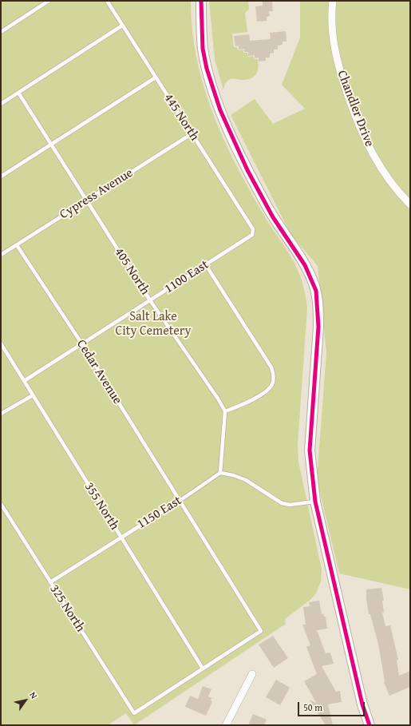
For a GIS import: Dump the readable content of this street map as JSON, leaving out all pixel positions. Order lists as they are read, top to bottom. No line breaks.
{"streets":{"street":["Chandler Drive"],"lane":["445 North","Cypress Avenue","405 North","1100 East","Cedar Avenue","355 North","1150 East","325 North"]},"crossings":[["445 North","Cypress Avenue"],["445 North","1100 East"],["Cypress Avenue","405 North"],["Cypress Avenue","Cedar Avenue"],["405 North","1100 East"],["1100 East","Cedar Avenue"],["1100 East","355 North"],["Cedar Avenue","355 North"],["Cedar Avenue","1150 East"],["Cedar Avenue","325 North"],["355 North","1150 East"],["355 North","325 North"],["1150 East","325 North"]],"parks":["Salt Lake City Cemetery"],"scale_bar":"50 m","north":"top right"}
